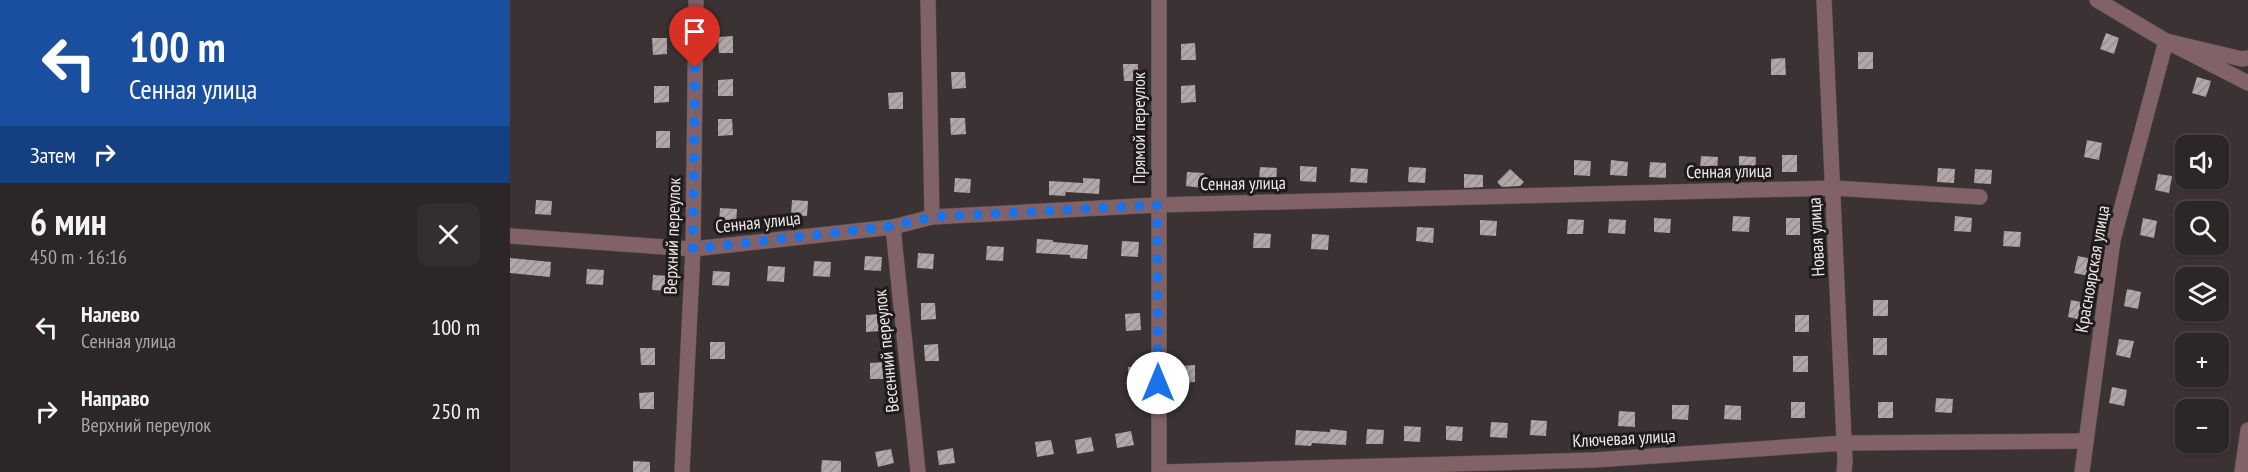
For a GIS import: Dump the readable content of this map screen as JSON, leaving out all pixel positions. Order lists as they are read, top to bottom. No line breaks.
{"streets":{"street":["Прямой переулок","Сенная улица","Верхний переулок","Новая улица","Красноярская улица","Весенний переулок","Ключевая улица"]},"crossings":[["Прямой переулок","Сенная улица"],["Сенная улица","Верхний переулок"],["Сенная улица","Новая улица"],["Сенная улица","Весенний переулок"],["Новая улица","Ключевая улица"],["Красноярская улица","Ключевая улица"]],"page":{"turn":["100 m","Сенная улица"],"then":"Затем","map_buttons":["+","−"],"heading":["6 мин","450 m · 16:16"],"list":[{"name":"Налево","note":"Сенная улица","value":"100 m"},{"name":"Направо","note":"Верхний переулок","value":"250 m"}]}}
